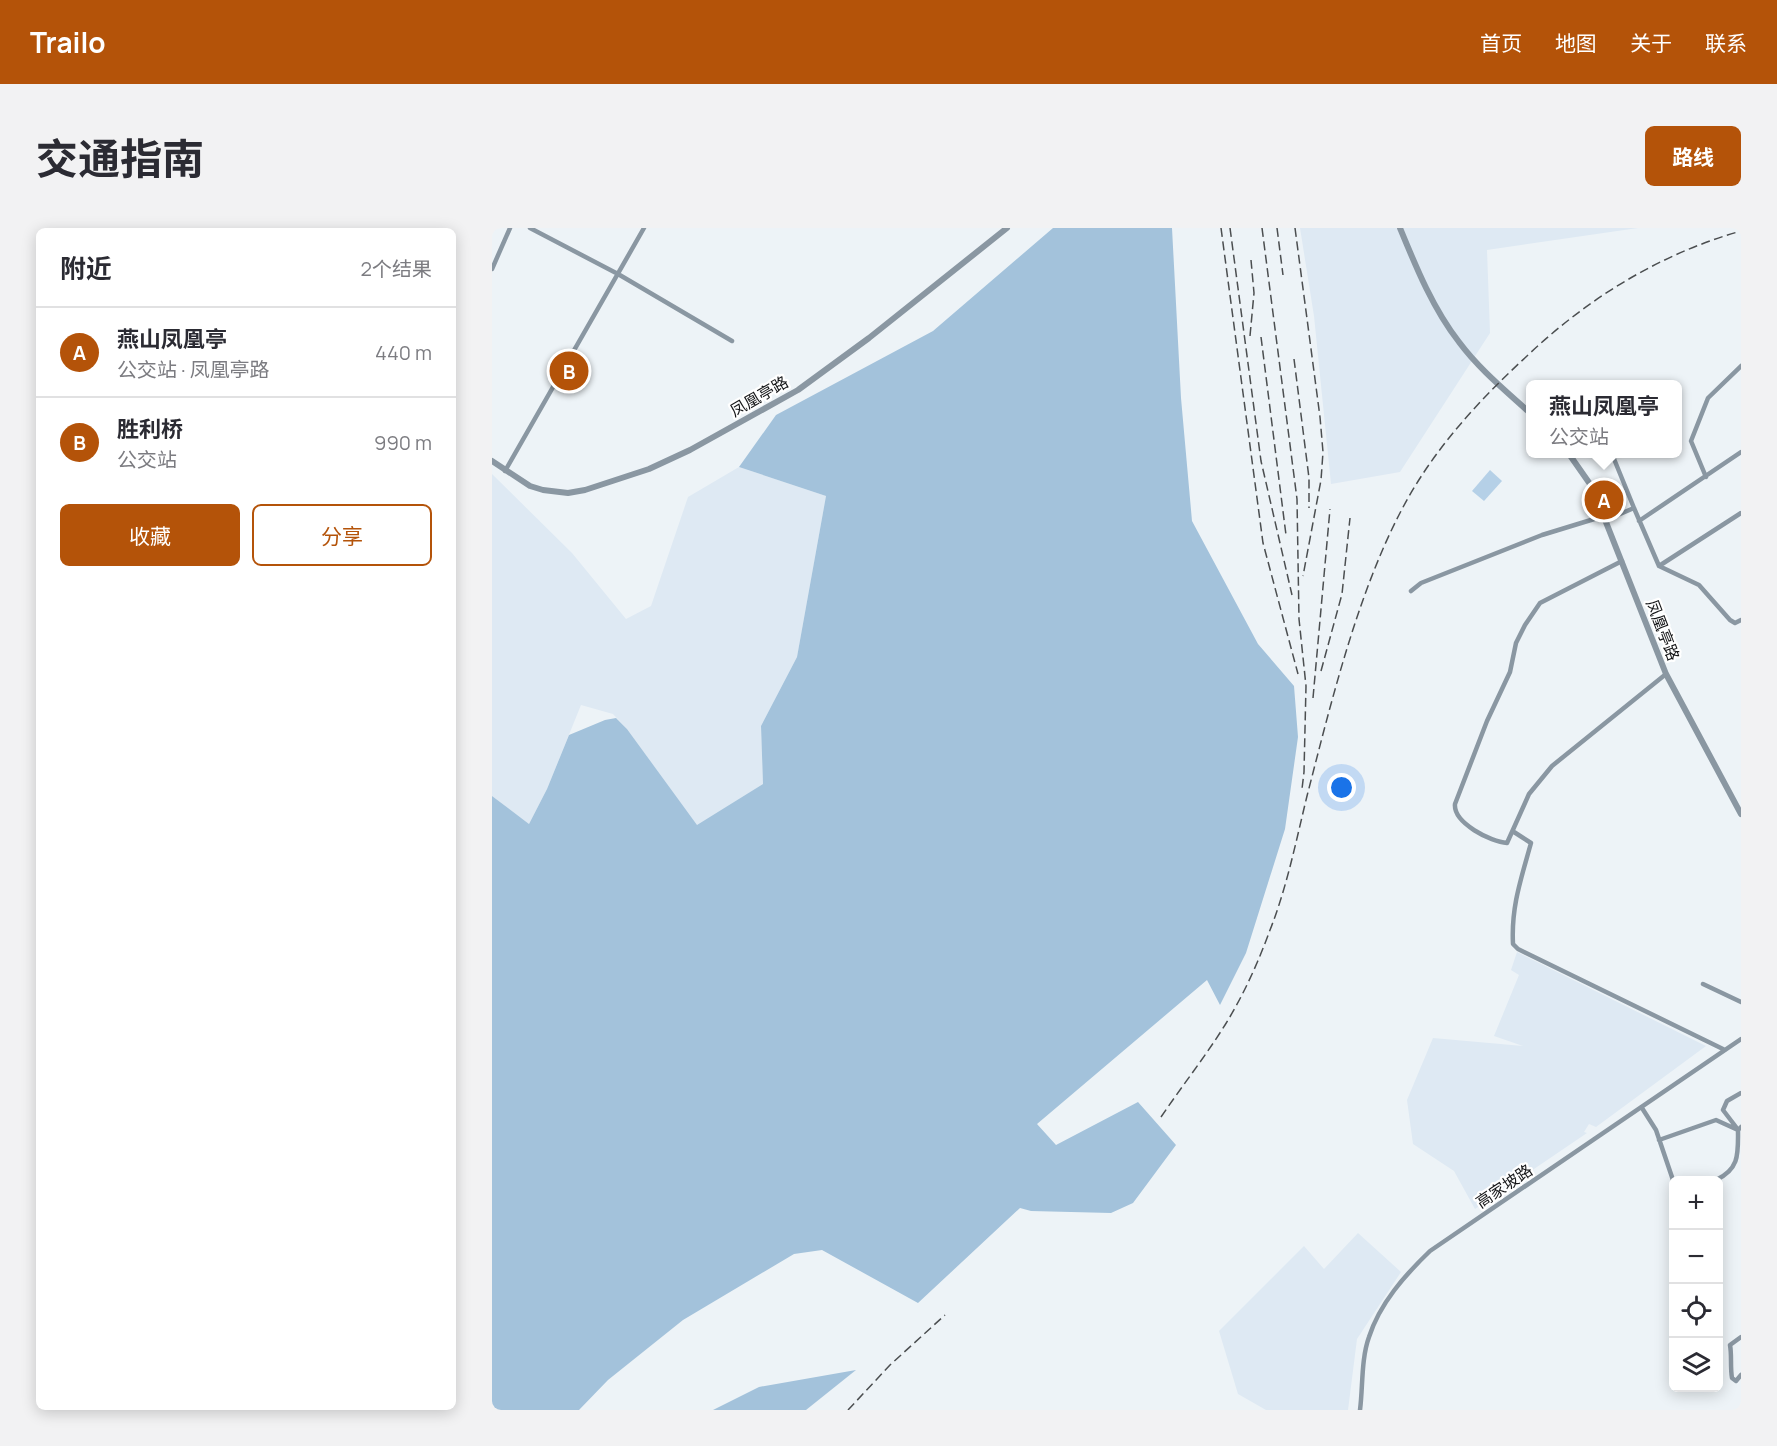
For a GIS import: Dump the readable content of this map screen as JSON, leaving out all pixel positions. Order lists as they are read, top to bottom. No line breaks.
{"streets":{"street":["凤凰亭路","高家坡路"]},"page":{"header":"Trailo","nav":["首页","地图","关于","联系"],"title":"交通指南","buttons":["路线",["收藏","分享"]],"heading":["附近","2个结果"],"list":[{"mark":"A","name":"燕山凤凰亭","note":"公交站 · 凤凰亭路","value":"440 m"},{"mark":"B","name":"胜利桥","note":"公交站","value":"990 m"}],"pins":["B","A"],"popup":["燕山凤凰亭","公交站"],"map_buttons":["+","−"]}}
